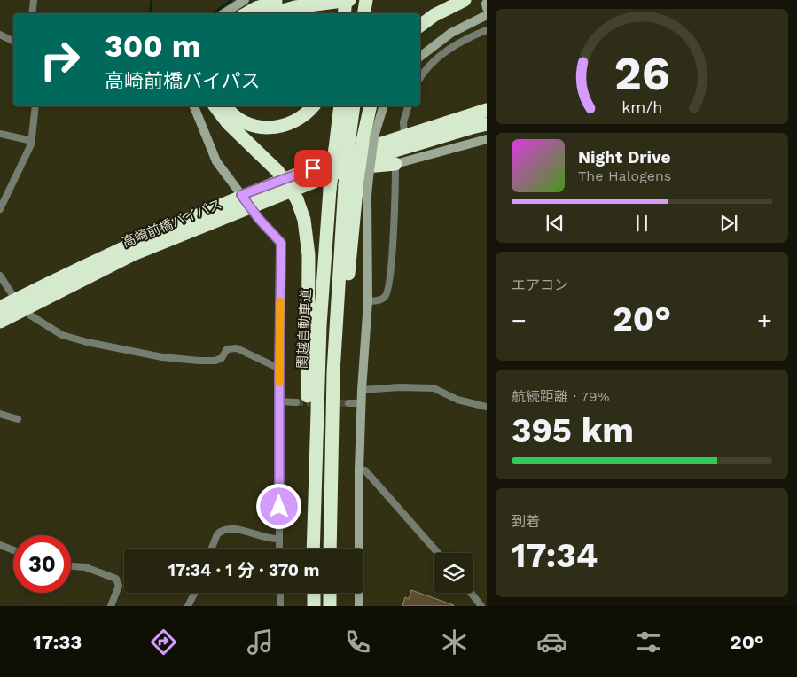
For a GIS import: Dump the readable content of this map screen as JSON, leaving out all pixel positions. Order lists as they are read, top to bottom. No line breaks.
{"streets":{"highway":["高崎前橋バイパス","関越自動車道"]},"page":{"turn":["300 m","高崎前橋バイパス"],"song":["Night Drive","The Halogens"],"tile":["エアコン",["航続距離 · 79%","395 km"],["到着","17:34"]],"heat":["−","20°","+"],"limit":"30","trip":"17:34 · 1 分 · 370 m","tabs":["17:33","20°"],"gauge":["26","km/h"]}}
